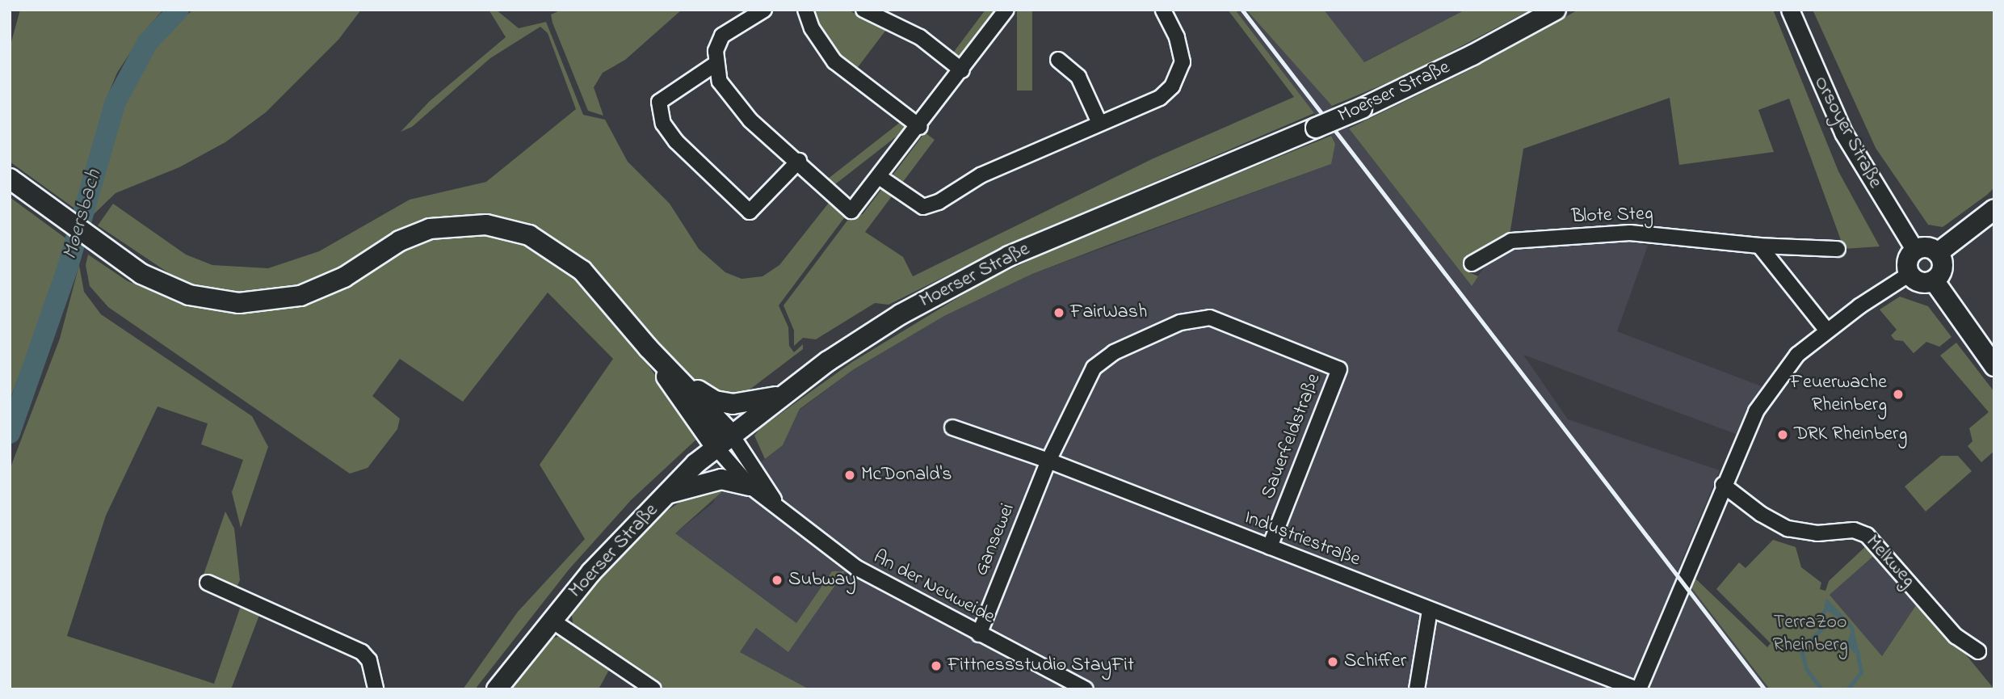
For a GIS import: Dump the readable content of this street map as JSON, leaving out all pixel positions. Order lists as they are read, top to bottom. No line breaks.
{"streets":{"main road":["Moerser Straße"],"street":["Orsoyer Straße","Blote Steg","Sauerfeldstraße","Industriestraße","Gansewei","Melkweg","An der Neuweide"]},"crossings":[["Moerser Straße","An der Neuweide"],["Sauerfeldstraße","Industriestraße"],["Sauerfeldstraße","Gansewei"],["Industriestraße","Gansewei"],["Gansewei","An der Neuweide"]],"water":["Moersbach"],"parks":["TerraZoo Rheinberg"],"places":["FairWash","Feuerwache Rheinberg","DRK Rheinberg","McDonald's","Subway","Schiffer","Fittnessstudio StayFit"]}
